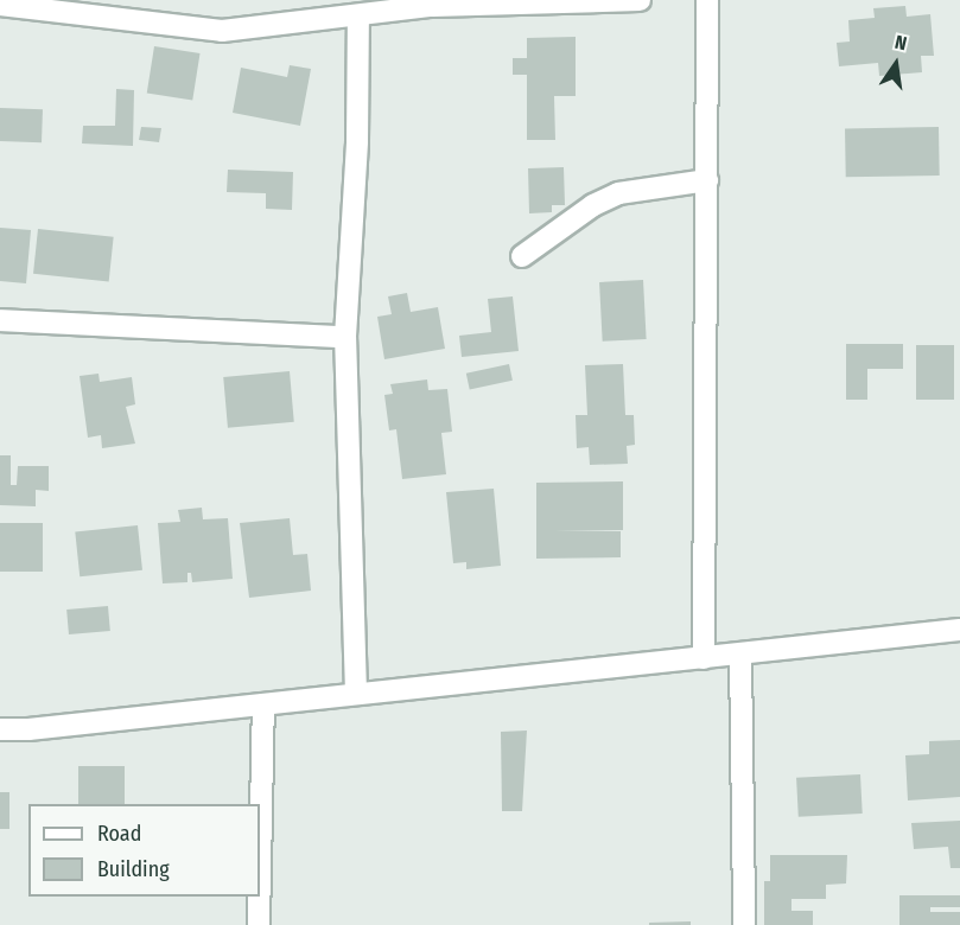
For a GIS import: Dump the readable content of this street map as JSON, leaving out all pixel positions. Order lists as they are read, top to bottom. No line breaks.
{"legend":["Road","Building"],"north":"top"}
